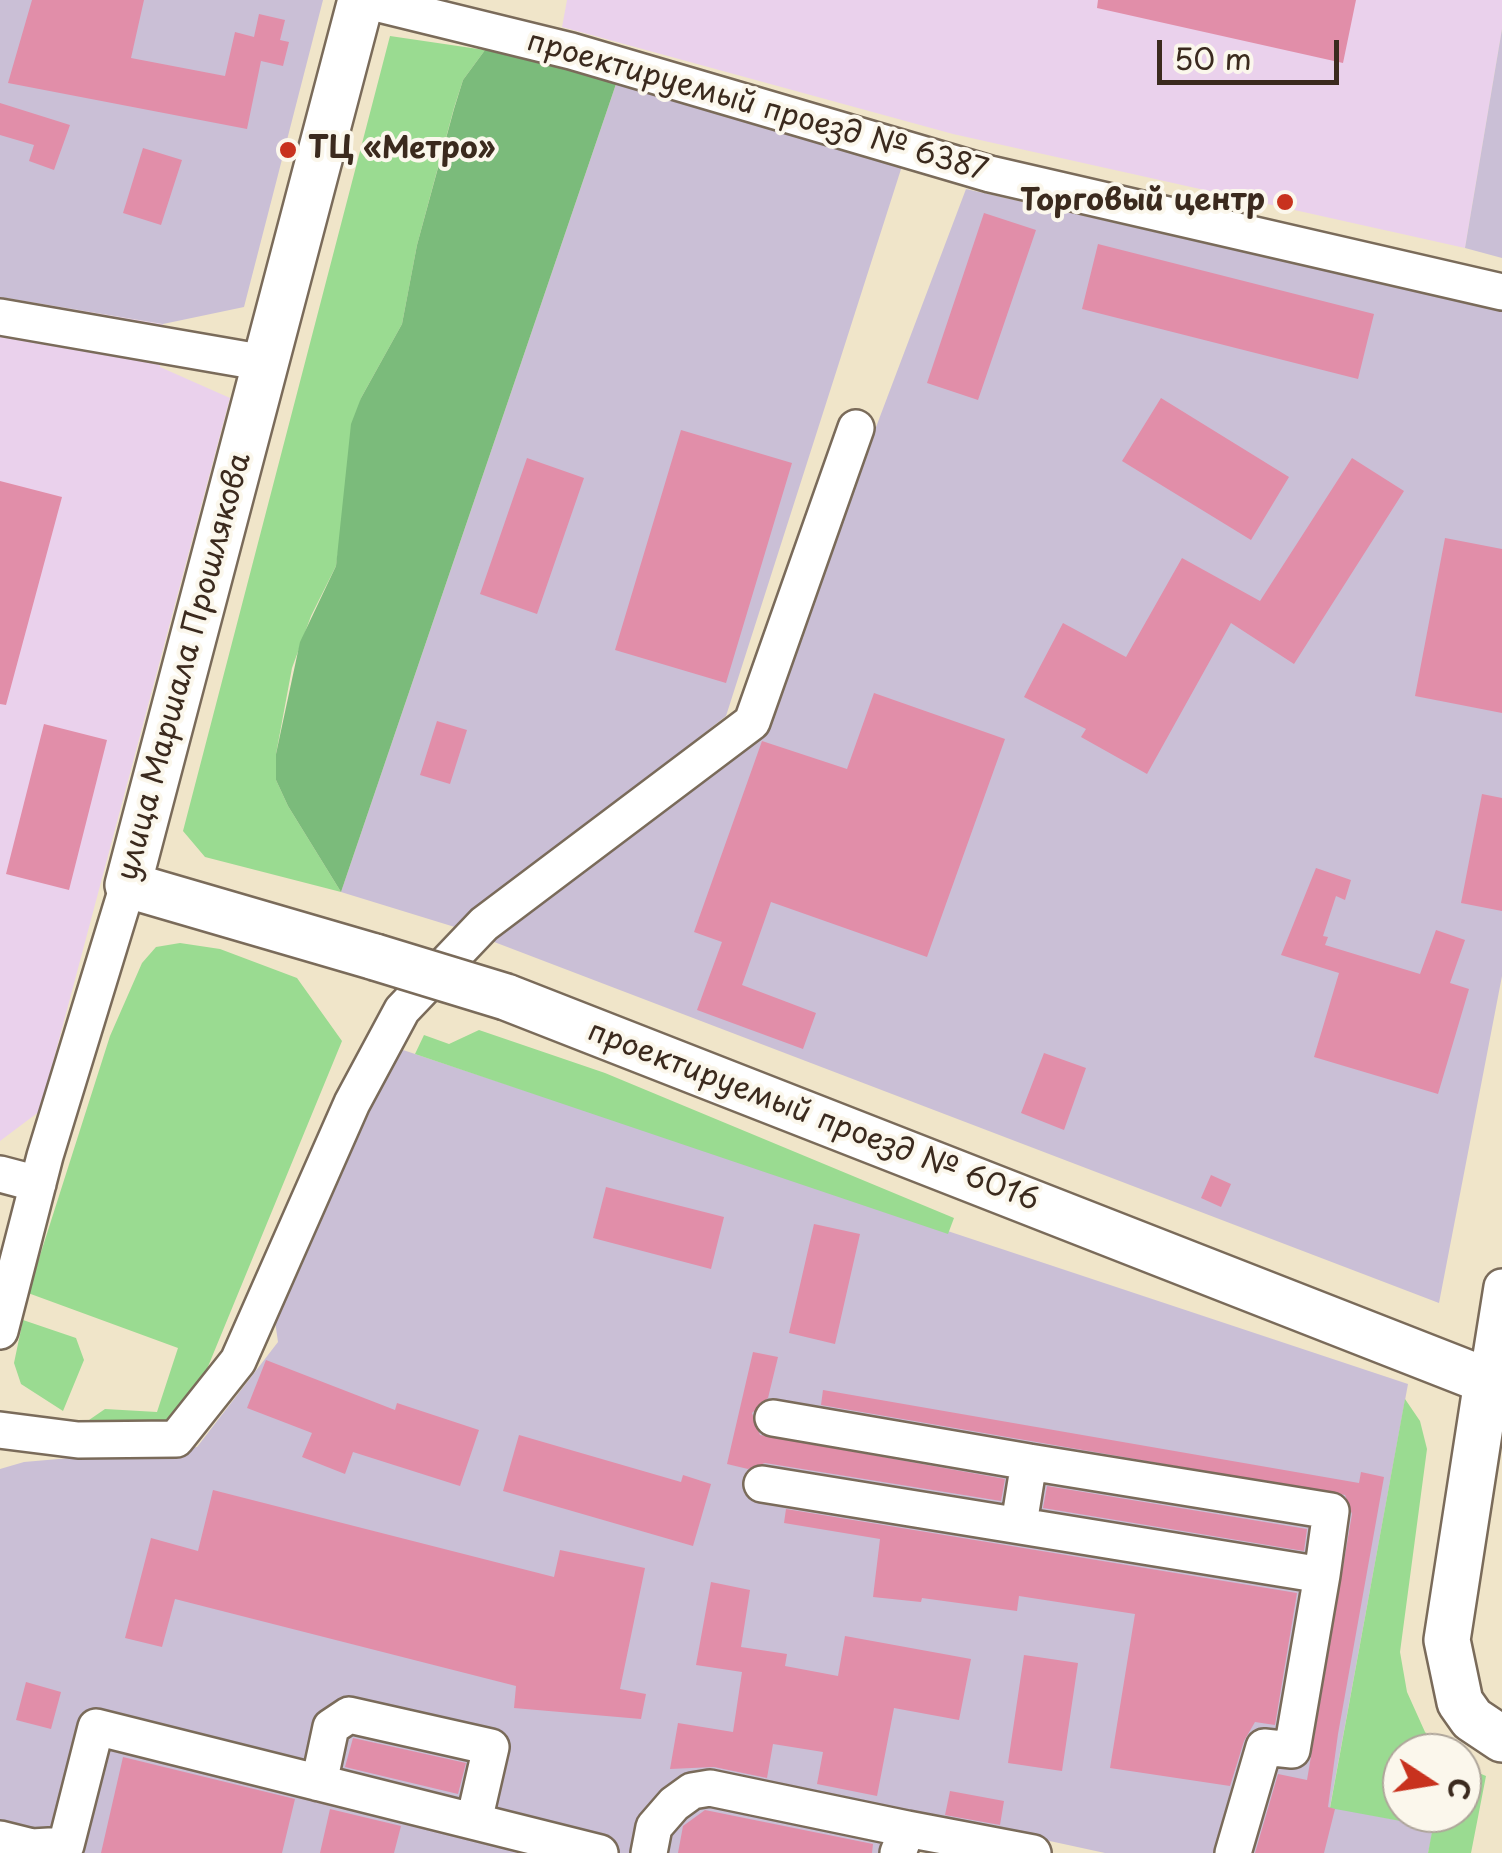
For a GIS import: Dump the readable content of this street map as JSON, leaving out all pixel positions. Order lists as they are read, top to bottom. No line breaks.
{"streets":{"main road":["улица Маршала Прошлякова","проектируемый проезд № 6016"],"street":["проектируемый проезд № 6387"]},"crossings":[["проектируемый проезд № 6387","улица Маршала Прошлякова"],["улица Маршала Прошлякова","проектируемый проезд № 6016"]],"places":["ТЦ «Метро»","Торговый центр"],"scale_bar":"50 m","north":"right"}
